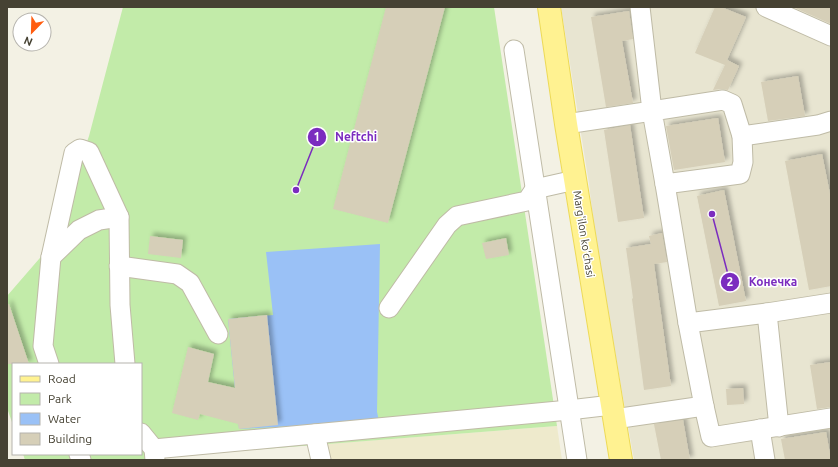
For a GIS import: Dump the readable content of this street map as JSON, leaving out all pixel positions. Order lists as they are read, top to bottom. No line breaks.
{"streets":{"main road":["Marg'ilon ko'chasi"]},"places":["Neftchi","Конечка"],"legend":["Road","Park","Water","Building"],"north":"bottom left"}
